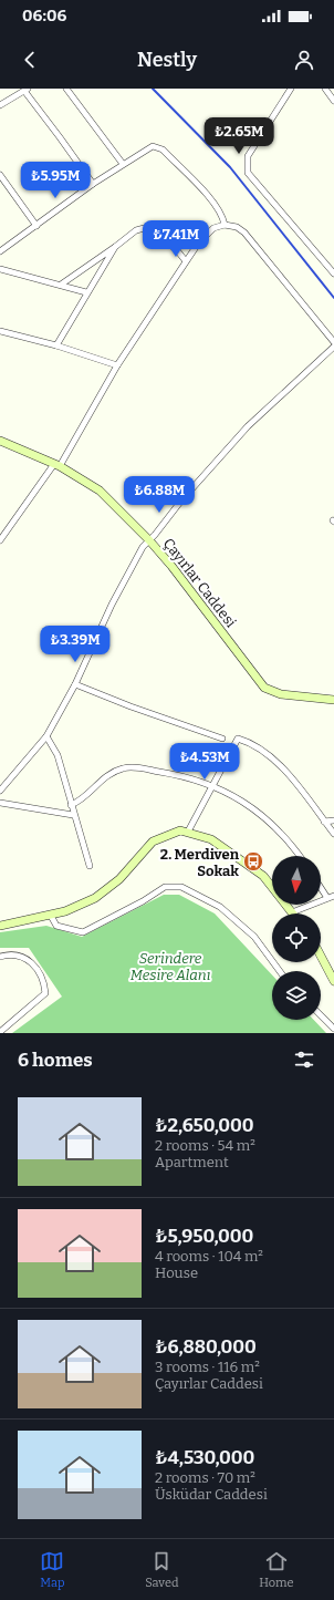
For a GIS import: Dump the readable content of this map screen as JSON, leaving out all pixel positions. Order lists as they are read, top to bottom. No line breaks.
{"streets":{"street":["Çayırlar Caddesi"]},"parks":["Serindere Mesire Alanı"],"places":{"bus stop":["2. Merdiven Sokak"]},"north":"bottom","page":{"status":"06:06","header":"Nestly","price":["₺2.65M","₺5.95M","₺7.41M","₺6.88M","₺3.39M","₺4.53M"],"heading":"6 homes","list":[{"name":"₺2,650,000","note":"2 rooms · 54 m² · Apartment"},{"name":"₺5,950,000","note":"4 rooms · 104 m² · House"},{"name":"₺6,880,000","note":"3 rooms · 116 m² · Çayırlar Caddesi"},{"name":"₺4,530,000","note":"2 rooms · 70 m² · Üsküdar Caddesi"}],"tabs":["Map","Saved","Home"]}}
